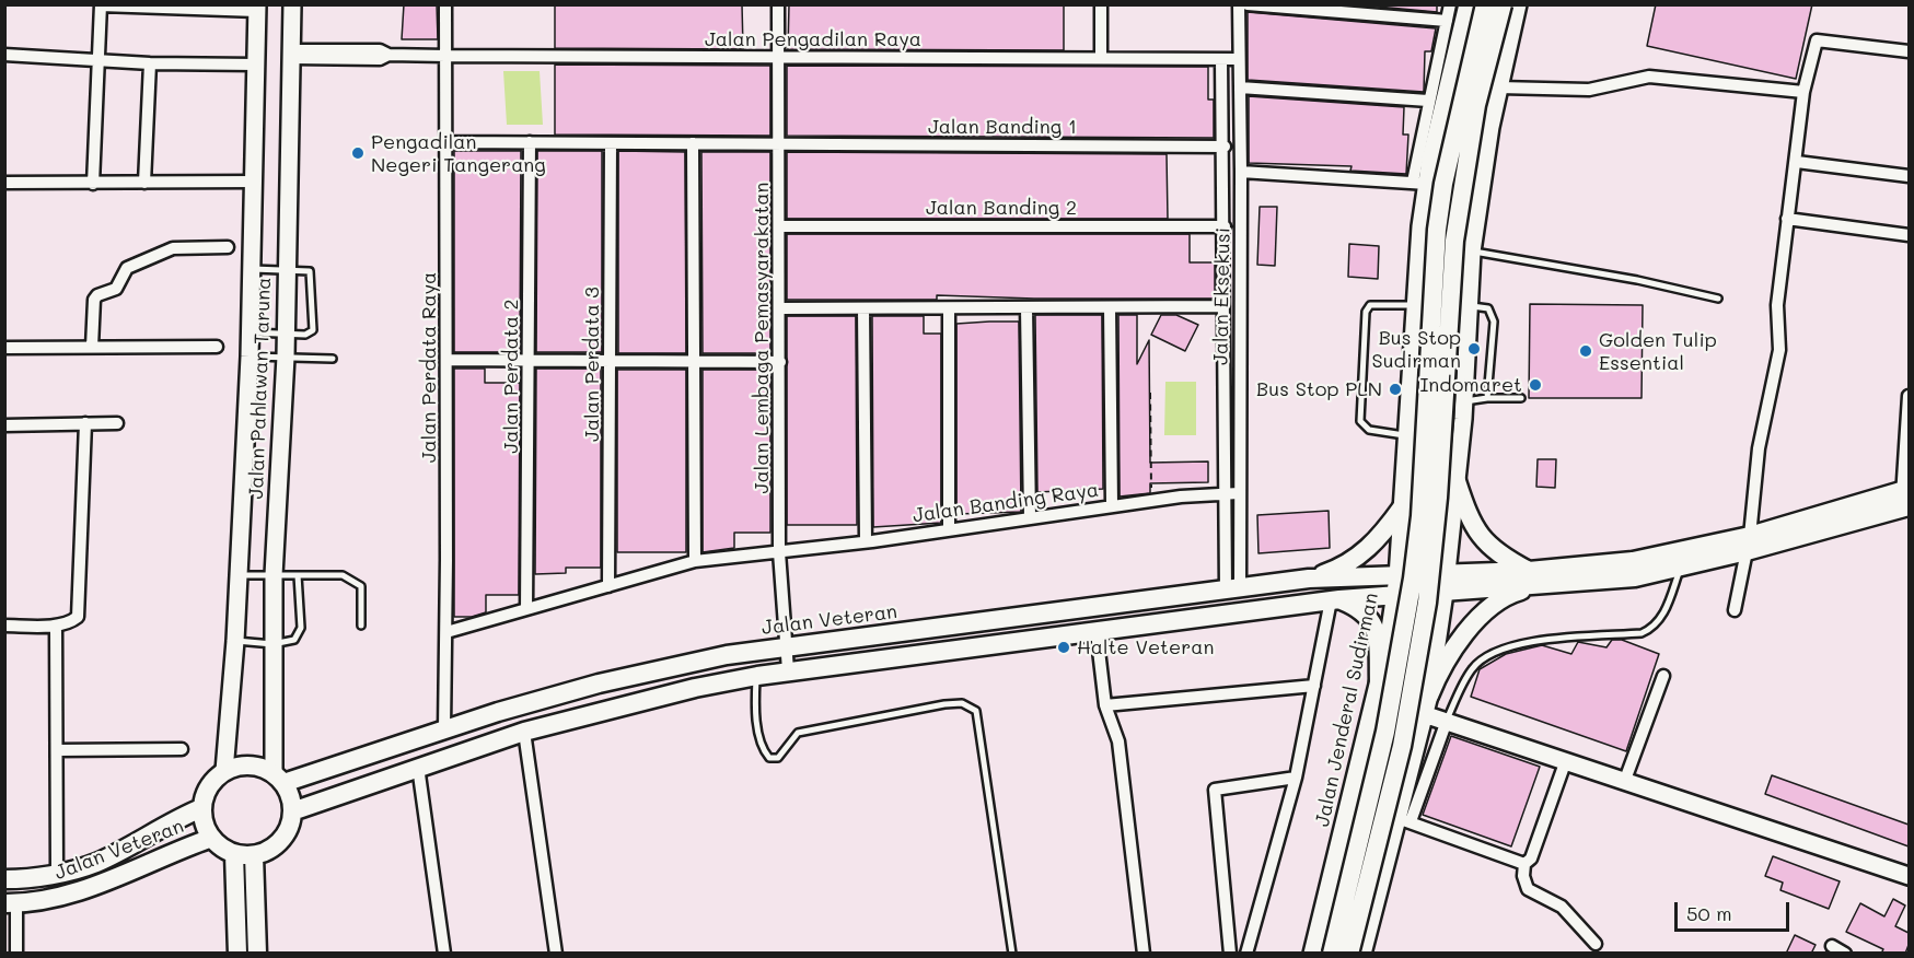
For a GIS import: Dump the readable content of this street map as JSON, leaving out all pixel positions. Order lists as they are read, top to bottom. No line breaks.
{"streets":{"main road":["Jalan Veteran","Jalan Jenderal Sudirman"],"street":["Jalan Pengadilan Raya","Jalan Banding 1","Jalan Banding 2","Jalan Eksekusi","Jalan Lembaga Pemasyarakatan","Jalan Perdata 3","Jalan Perdata Raya","Jalan Perdata 2","Jalan Pahlawan Taruna","Jalan Banding Raya"]},"crossings":[["Jalan Pengadilan Raya","Jalan Eksekusi"],["Jalan Pengadilan Raya","Jalan Lembaga Pemasyarakatan"],["Jalan Pengadilan Raya","Jalan Perdata Raya"],["Jalan Pengadilan Raya","Jalan Pahlawan Taruna"],["Jalan Banding 1","Jalan Eksekusi"],["Jalan Banding 1","Jalan Lembaga Pemasyarakatan"],["Jalan Banding 1","Jalan Perdata 3"],["Jalan Banding 1","Jalan Perdata Raya"],["Jalan Banding 1","Jalan Perdata 2"],["Jalan Banding 2","Jalan Eksekusi"],["Jalan Banding 2","Jalan Lembaga Pemasyarakatan"],["Jalan Eksekusi","Jalan Banding Raya"],["Jalan Eksekusi","Jalan Veteran"],["Jalan Lembaga Pemasyarakatan","Jalan Banding Raya"],["Jalan Lembaga Pemasyarakatan","Jalan Veteran"],["Jalan Perdata 3","Jalan Banding Raya"],["Jalan Perdata Raya","Jalan Banding Raya"],["Jalan Perdata Raya","Jalan Veteran"],["Jalan Perdata 2","Jalan Banding Raya"],["Jalan Pahlawan Taruna","Jalan Veteran"],["Jalan Veteran","Jalan Jenderal Sudirman"]],"places":["Pengadilan Negeri Tangerang","Bus Stop Sudirman","Golden Tulip Essential","Indomaret","Bus Stop PLN","Halte Veteran"],"scale_bar":"50 m"}
